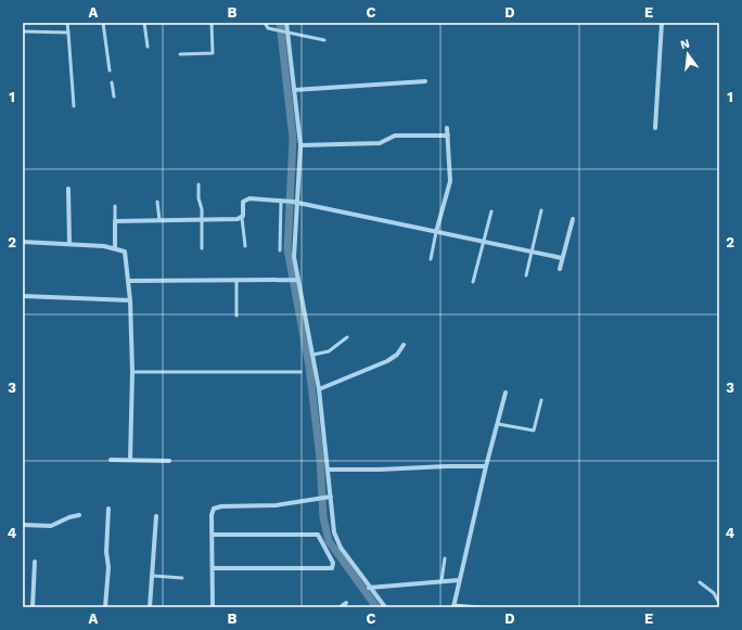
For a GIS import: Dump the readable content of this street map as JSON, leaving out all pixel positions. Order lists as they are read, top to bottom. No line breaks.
{"north":"top","grid":{"columns":["A","B","C","D","E"],"rows":["1","2","3","4"]}}
